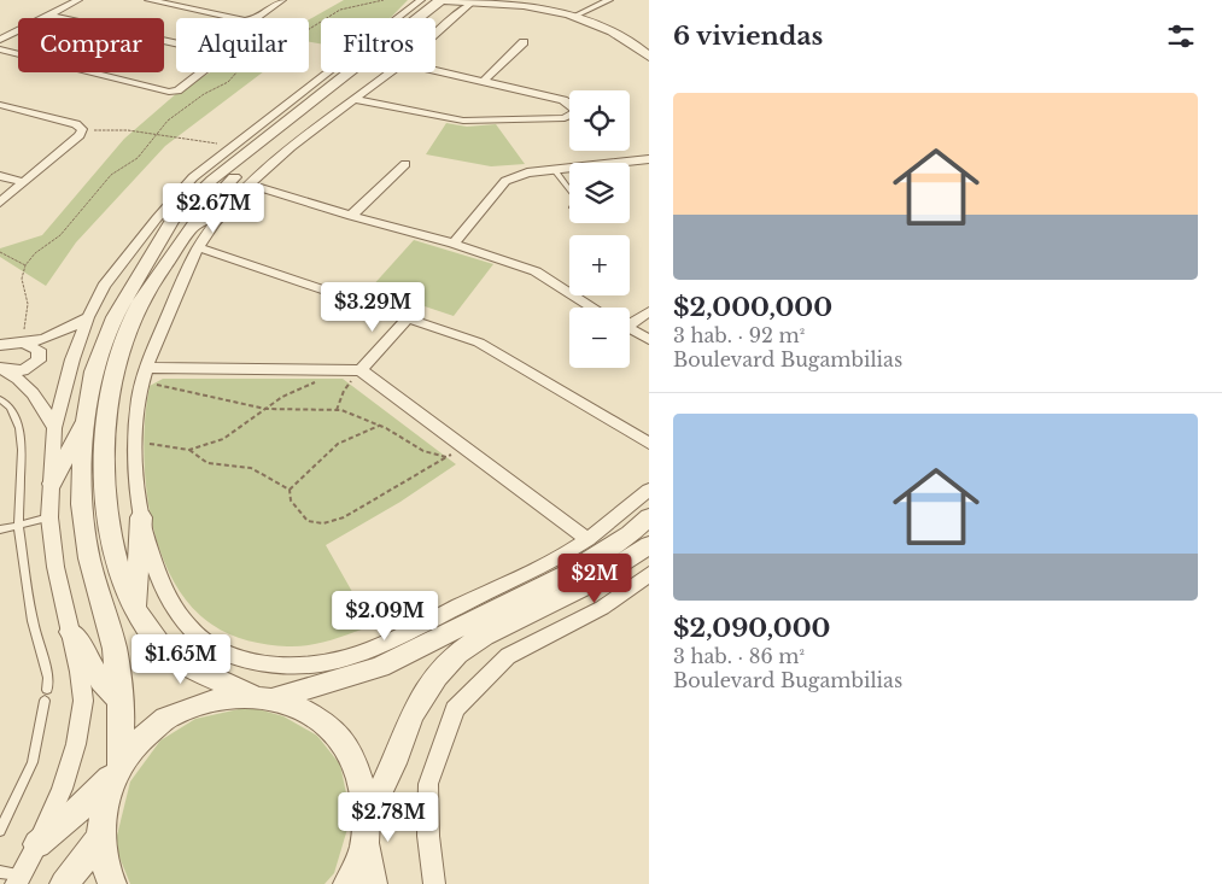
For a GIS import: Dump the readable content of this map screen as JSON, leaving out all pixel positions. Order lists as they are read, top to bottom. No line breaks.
{"page":{"heading":"6 viviendas","chip":["Comprar","Alquilar","Filtros"],"list":[{"name":"$2,000,000","note":"3 hab. · 92 m² · Boulevard Bugambilias"},{"name":"$2,090,000","note":"3 hab. · 86 m² · Boulevard Bugambilias"}],"map_buttons":["+","−"],"price":["$2.67M","$3.29M","$2M","$2.09M","$1.65M","$2.78M"]}}
